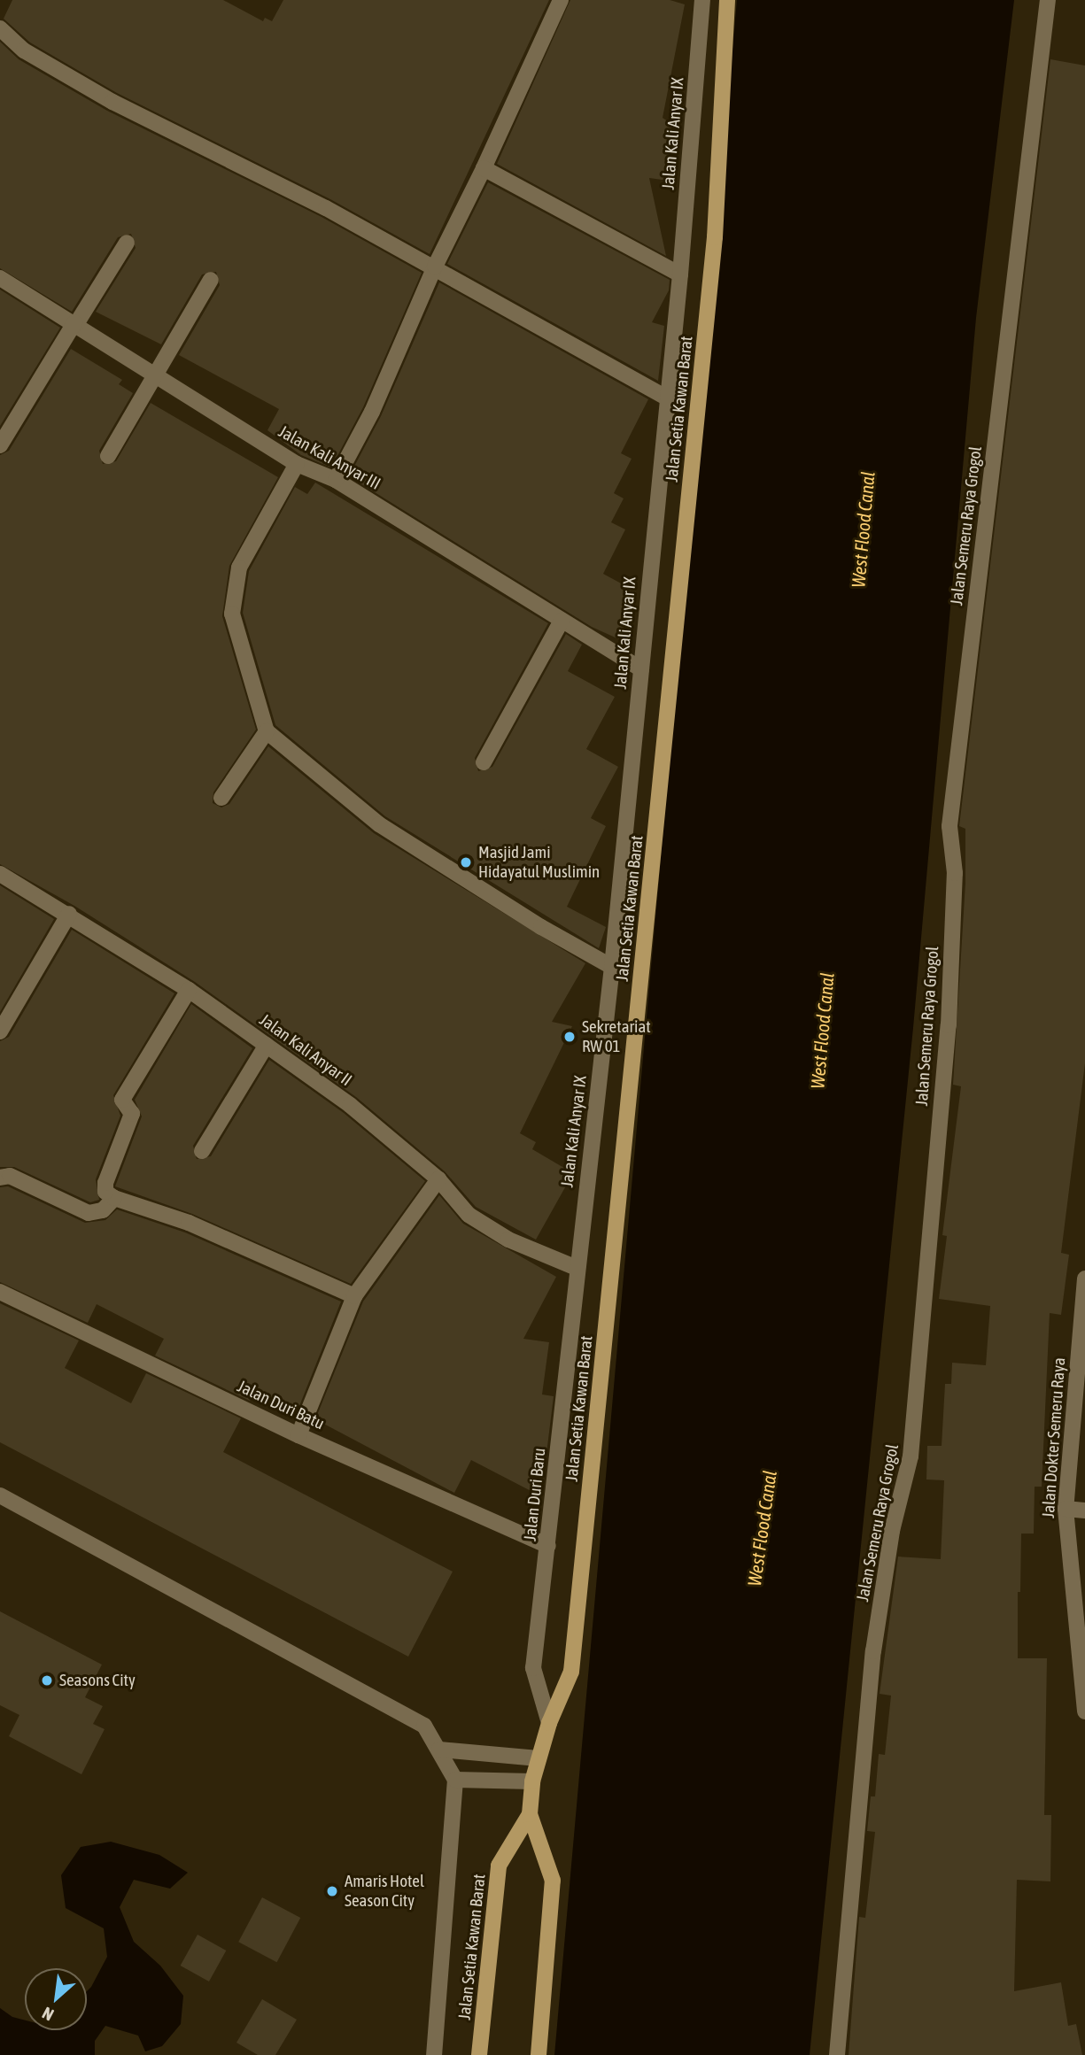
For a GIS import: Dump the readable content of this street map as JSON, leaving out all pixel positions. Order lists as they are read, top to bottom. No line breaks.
{"streets":{"main road":["Jalan Setia Kawan Barat"],"street":["Jalan Kali Anyar IX","Jalan Kali Anyar III","Jalan Semeru Raya Grogol","Jalan Kali Anyar II","Jalan Duri Batu","Jalan Dokter Semeru Raya","Jalan Duri Baru"]},"crossings":[["Jalan Kali Anyar IX","Jalan Kali Anyar III"],["Jalan Kali Anyar IX","Jalan Kali Anyar II"],["Jalan Kali Anyar IX","Jalan Duri Baru"],["Jalan Setia Kawan Barat","Jalan Duri Baru"],["Jalan Kali Anyar II","Jalan Duri Baru"],["Jalan Duri Batu","Jalan Duri Baru"]],"water":["West Flood Canal"],"places":["Masjid Jami Hidayatul Muslimin","Sekretariat RW 01","Seasons City","Amaris Hotel Season City"],"north":"bottom left"}
